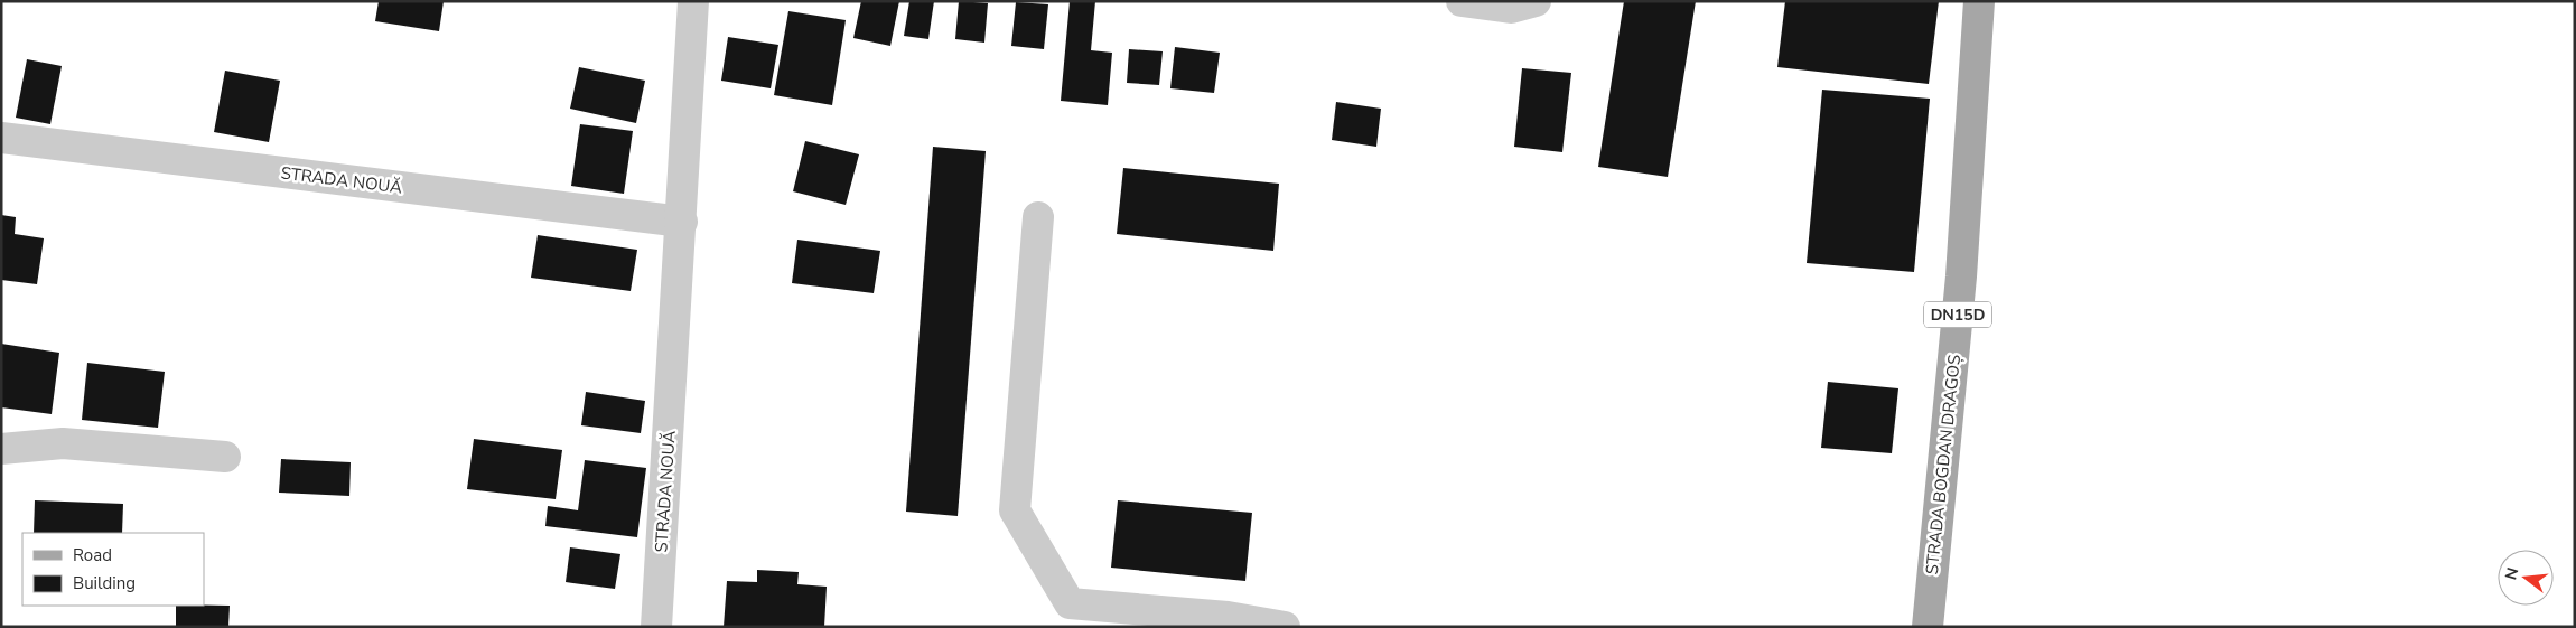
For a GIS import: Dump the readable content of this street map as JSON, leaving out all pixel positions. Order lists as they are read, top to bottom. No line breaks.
{"streets":{"main road":["DN15D","STRADA BOGDAN DRAGOȘ"],"street":["STRADA NOUĂ"]},"legend":["Road","Building"],"north":"left"}
